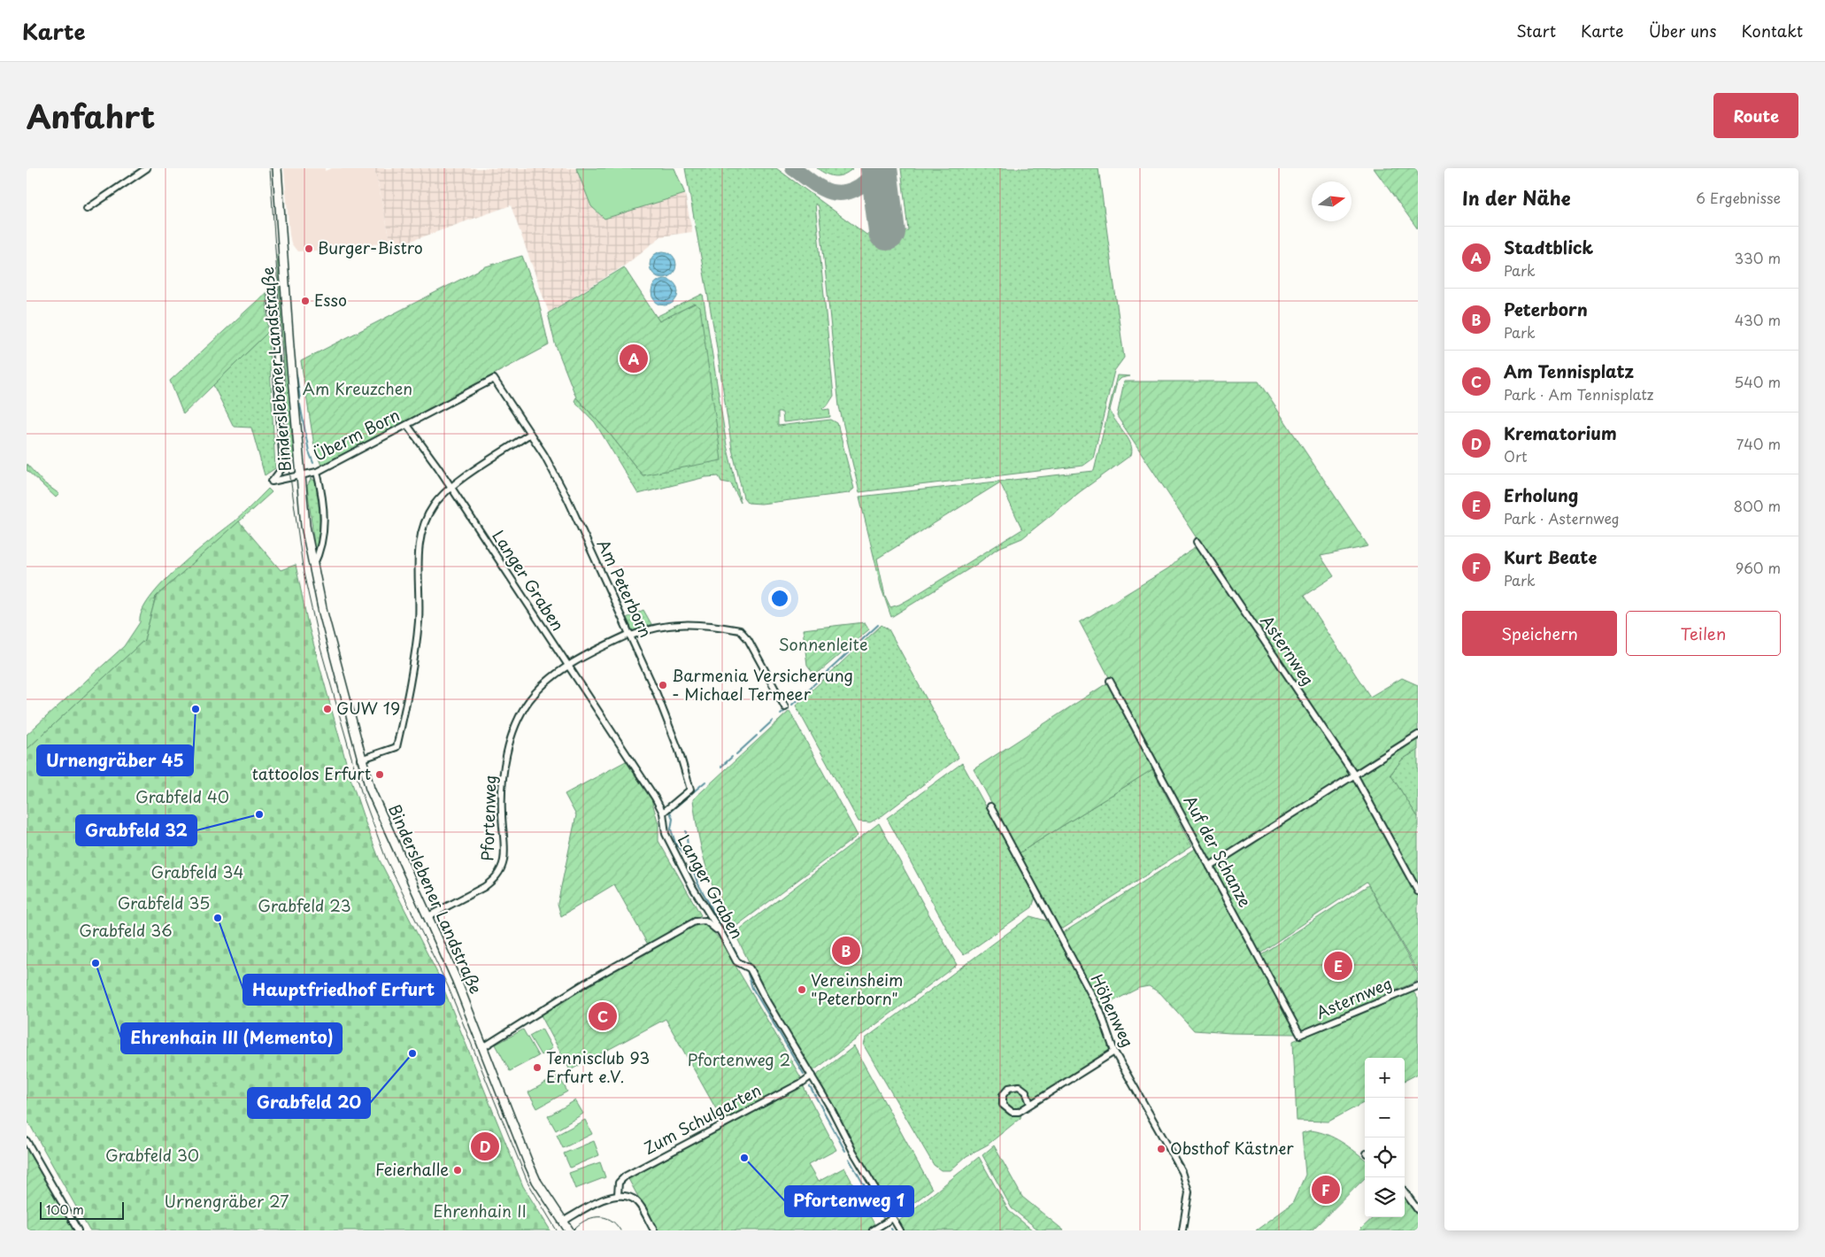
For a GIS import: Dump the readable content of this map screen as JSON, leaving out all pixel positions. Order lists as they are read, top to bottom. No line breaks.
{"streets":{"main road":["Binderslebener Landstraße"],"street":["Überm Born","Langer Graben","Am Peterborn","Asternweg","Pfortenweg","Auf der Schanze","Höhenweg","Zum Schulgarten"]},"crossings":[["Binderslebener Landstraße","Überm Born"],["Binderslebener Landstraße","Pfortenweg"],["Überm Born","Langer Graben"],["Überm Born","Am Peterborn"],["Langer Graben","Am Peterborn"],["Langer Graben","Pfortenweg"],["Langer Graben","Zum Schulgarten"],["Am Peterborn","Pfortenweg"],["Asternweg","Auf der Schanze"]],"parks":["Am Kreuzchen","Sonnenleite","Grabfeld 40","Grabfeld 34","Grabfeld 35","Grabfeld 23","Grabfeld 36","Pfortenweg 2","Grabfeld 30","Urnengräber 27","Ehrenhain II"],"places":["Burger-Bistro","Esso","Barmenia Versicherung - Michael Termeer","Urnengräber 45","GUW 19","tattoolos Erfurt","Grabfeld 32","Hauptfriedhof Erfurt","Ehrenhain III (Memento)","Vereinsheim \"Peterborn\"","Grabfeld 20","Tennisclub 93 Erfurt e.V.","Obsthof Kästner","Pfortenweg 1","Feierhalle"],"scale_bar":"100 m","north":"right","page":{"header":"Karte","nav":["Start","Karte","Über uns","Kontakt"],"title":"Anfahrt","buttons":["Route",["Speichern","Teilen"]],"heading":["In der Nähe","6 Ergebnisse"],"list":[{"mark":"A","name":"Stadtblick","note":"Park","value":"330 m"},{"mark":"B","name":"Peterborn","note":"Park","value":"430 m"},{"mark":"C","name":"Am Tennisplatz","note":"Park · Am Tennisplatz","value":"540 m"},{"mark":"D","name":"Krematorium","note":"Ort","value":"740 m"},{"mark":"E","name":"Erholung","note":"Park · Asternweg","value":"800 m"},{"mark":"F","name":"Kurt Beate","note":"Park","value":"960 m"}],"pins":["A","B","E","C","D","F"],"map_buttons":["+","−"],"scale":"100 m"}}
